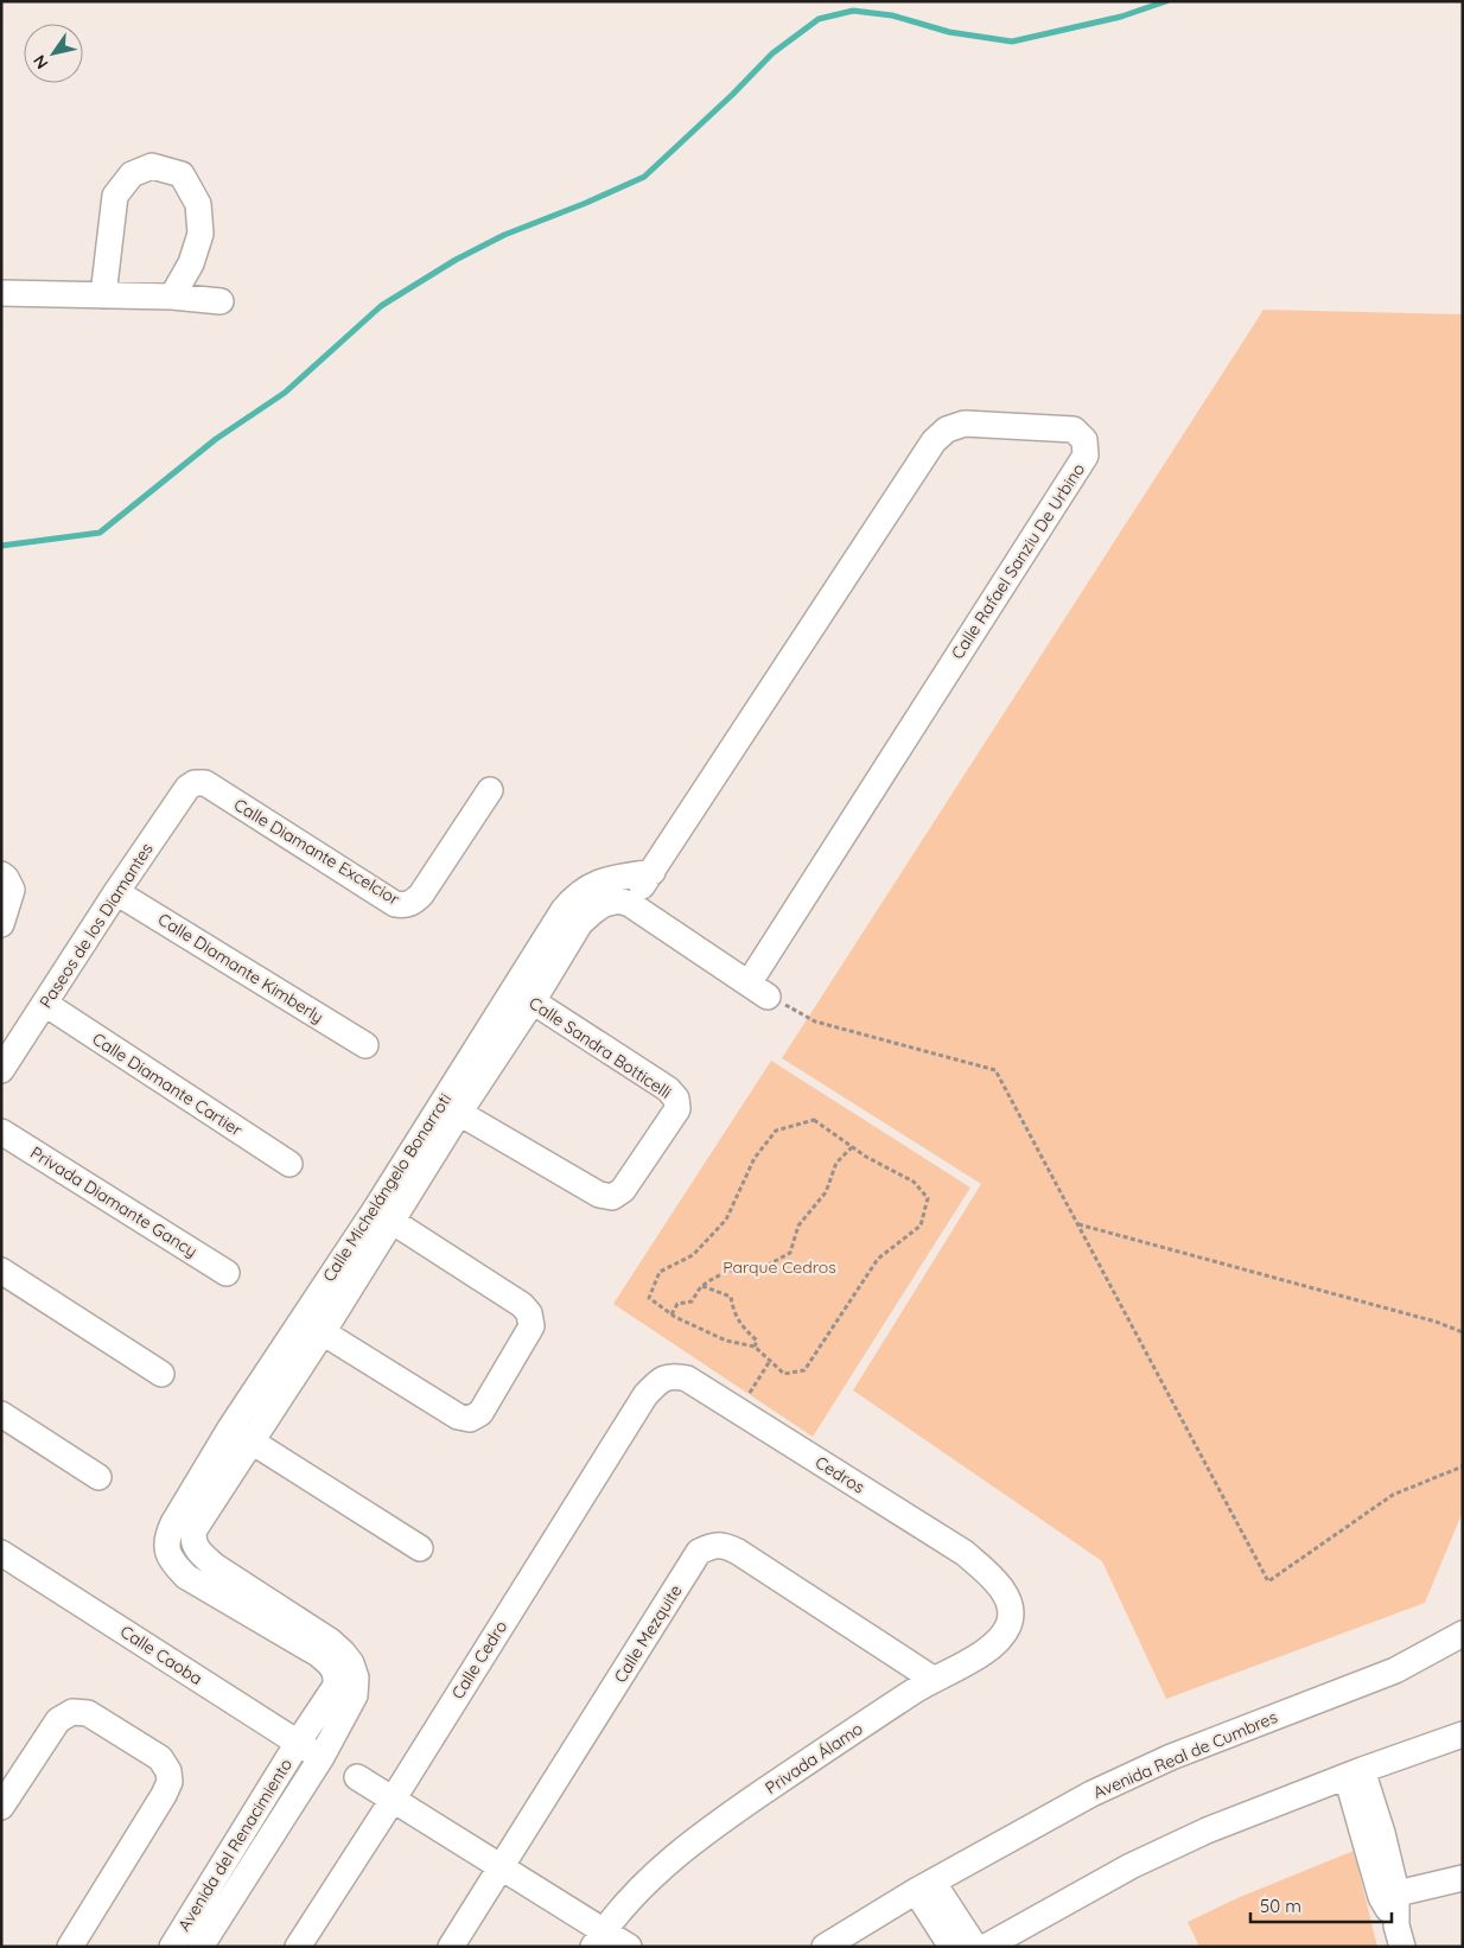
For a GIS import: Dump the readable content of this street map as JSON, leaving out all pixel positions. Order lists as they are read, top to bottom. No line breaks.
{"streets":{"street":["Calle Rafael Sanziu De Urbino","Calle Diamante Excelcior","Paseos de los Diamantes","Calle Diamante Kimberly","Calle Sandra Botticelli","Calle Diamante Cartier","Calle Michelángelo Bonarroti","Privada Diamante Gancy","Cedros","Calle Mezquite","Calle Caoba","Calle Cedro","Avenida Real de Cumbres","Privada Álamo","Avenida del Renacimiento"]},"crossings":[["Calle Rafael Sanziu De Urbino","Calle Michelángelo Bonarroti"],["Calle Diamante Excelcior","Paseos de los Diamantes"],["Paseos de los Diamantes","Calle Diamante Kimberly"],["Paseos de los Diamantes","Calle Diamante Cartier"],["Calle Sandra Botticelli","Calle Michelángelo Bonarroti"],["Cedros","Calle Cedro"],["Cedros","Privada Álamo"],["Calle Mezquite","Privada Álamo"],["Calle Caoba","Avenida del Renacimiento"]],"parks":["Parque Cedros"],"scale_bar":"50 m","north":"bottom left"}
